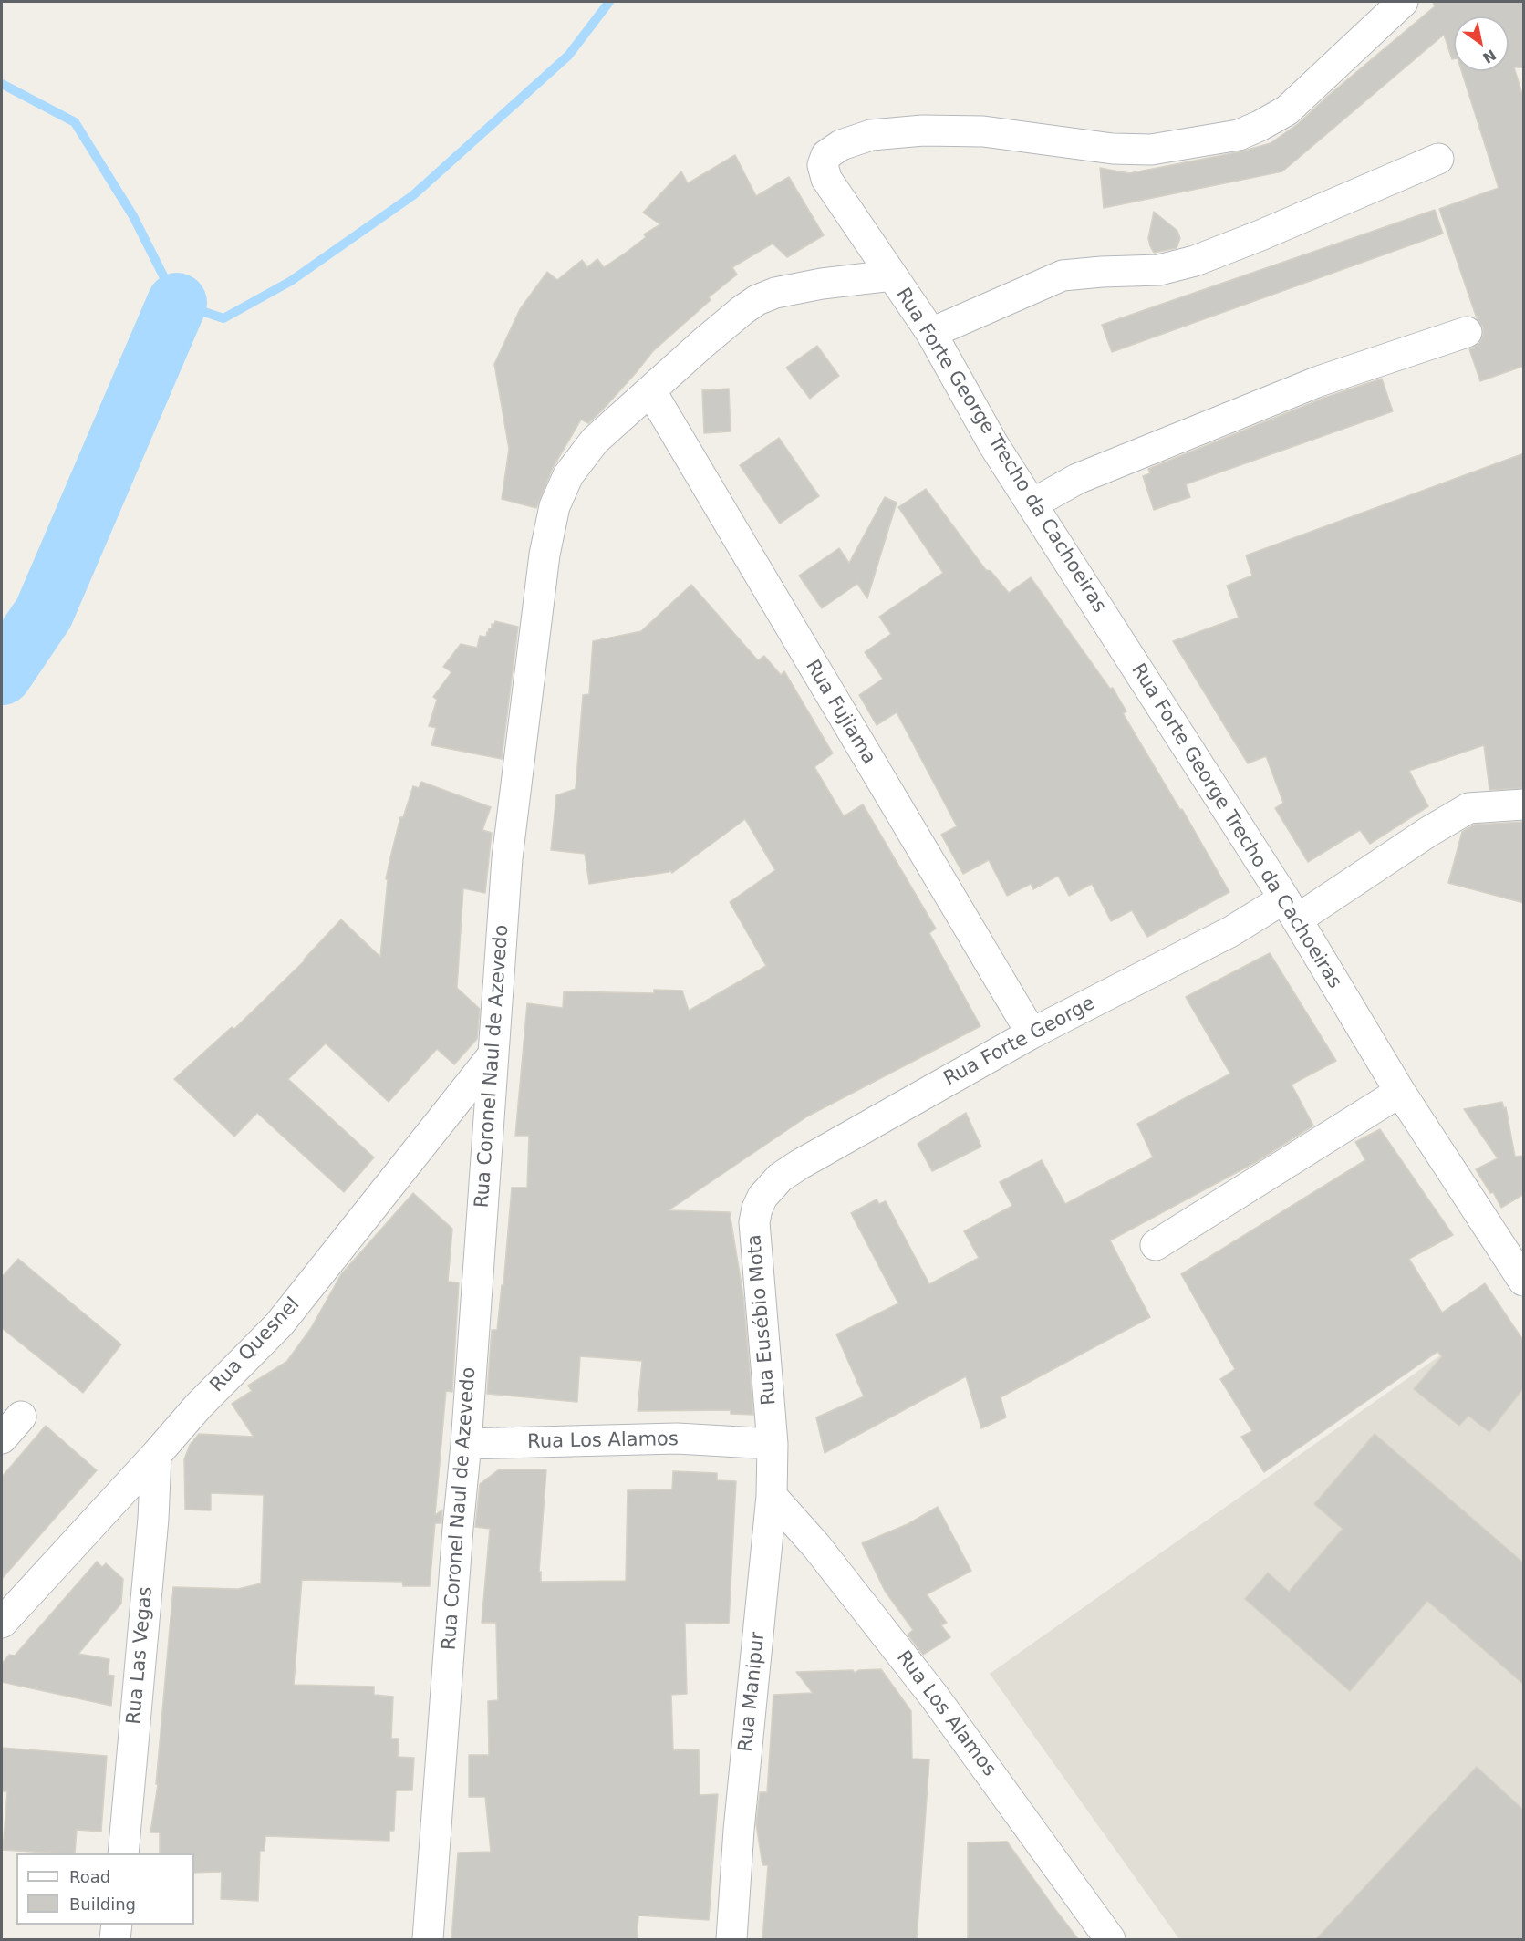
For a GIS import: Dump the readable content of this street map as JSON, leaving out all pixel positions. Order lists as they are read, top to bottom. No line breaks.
{"streets":{"street":["Rua Forte George Trecho da Cachoeiras","Rua Fujiama","Rua Forte George","Rua Coronel Naul de Azevedo","Rua Eusébio Mota","Rua Quesnel","Rua Los Alamos","Rua Las Vegas","Rua Manipur"]},"crossings":[["Rua Forte George Trecho da Cachoeiras","Rua Forte George"],["Rua Forte George Trecho da Cachoeiras","Rua Coronel Naul de Azevedo"],["Rua Fujiama","Rua Forte George"],["Rua Fujiama","Rua Coronel Naul de Azevedo"],["Rua Forte George","Rua Eusébio Mota"],["Rua Coronel Naul de Azevedo","Rua Quesnel"],["Rua Coronel Naul de Azevedo","Rua Los Alamos"],["Rua Eusébio Mota","Rua Los Alamos"],["Rua Eusébio Mota","Rua Manipur"],["Rua Quesnel","Rua Las Vegas"],["Rua Los Alamos","Rua Manipur"]],"legend":["Road","Building"],"north":"bottom right"}
